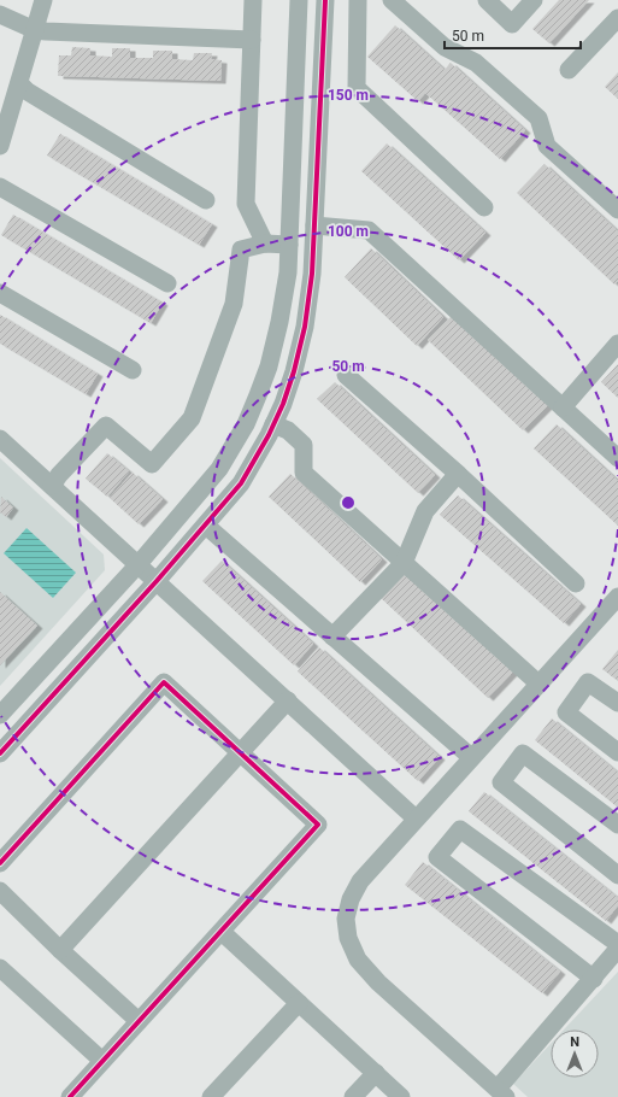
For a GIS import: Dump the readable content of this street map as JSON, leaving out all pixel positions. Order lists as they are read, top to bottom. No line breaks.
{"scale_bar":"50 m","north":"top","rings":["150 m","100 m","50 m"]}
